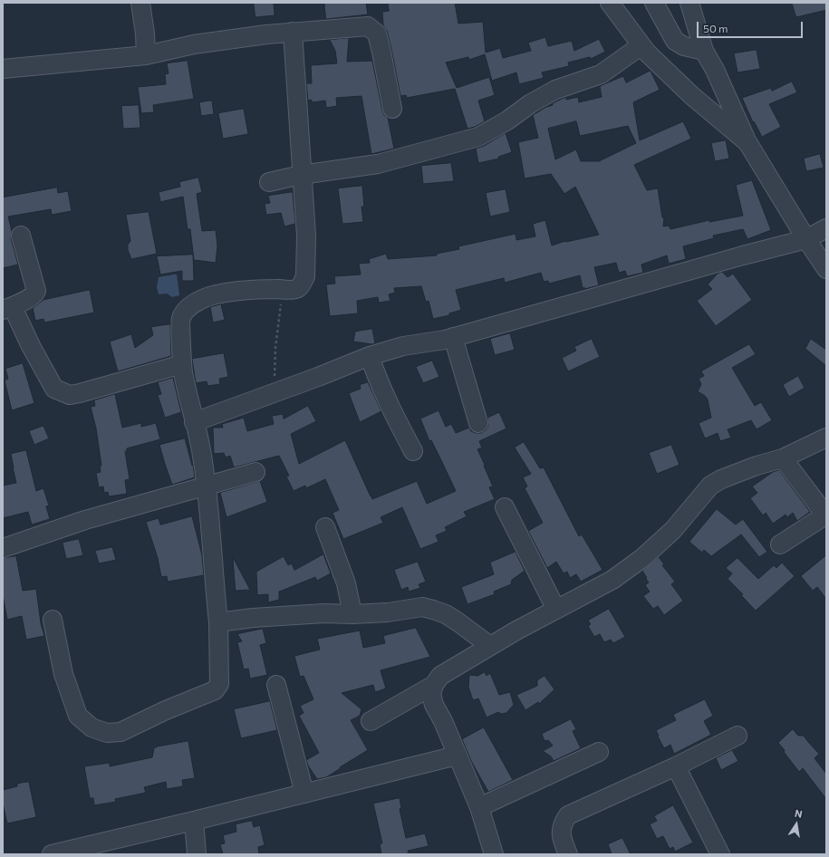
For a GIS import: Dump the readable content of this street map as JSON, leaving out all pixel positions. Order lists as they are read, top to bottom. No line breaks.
{"scale_bar":"50 m","north":"top"}
